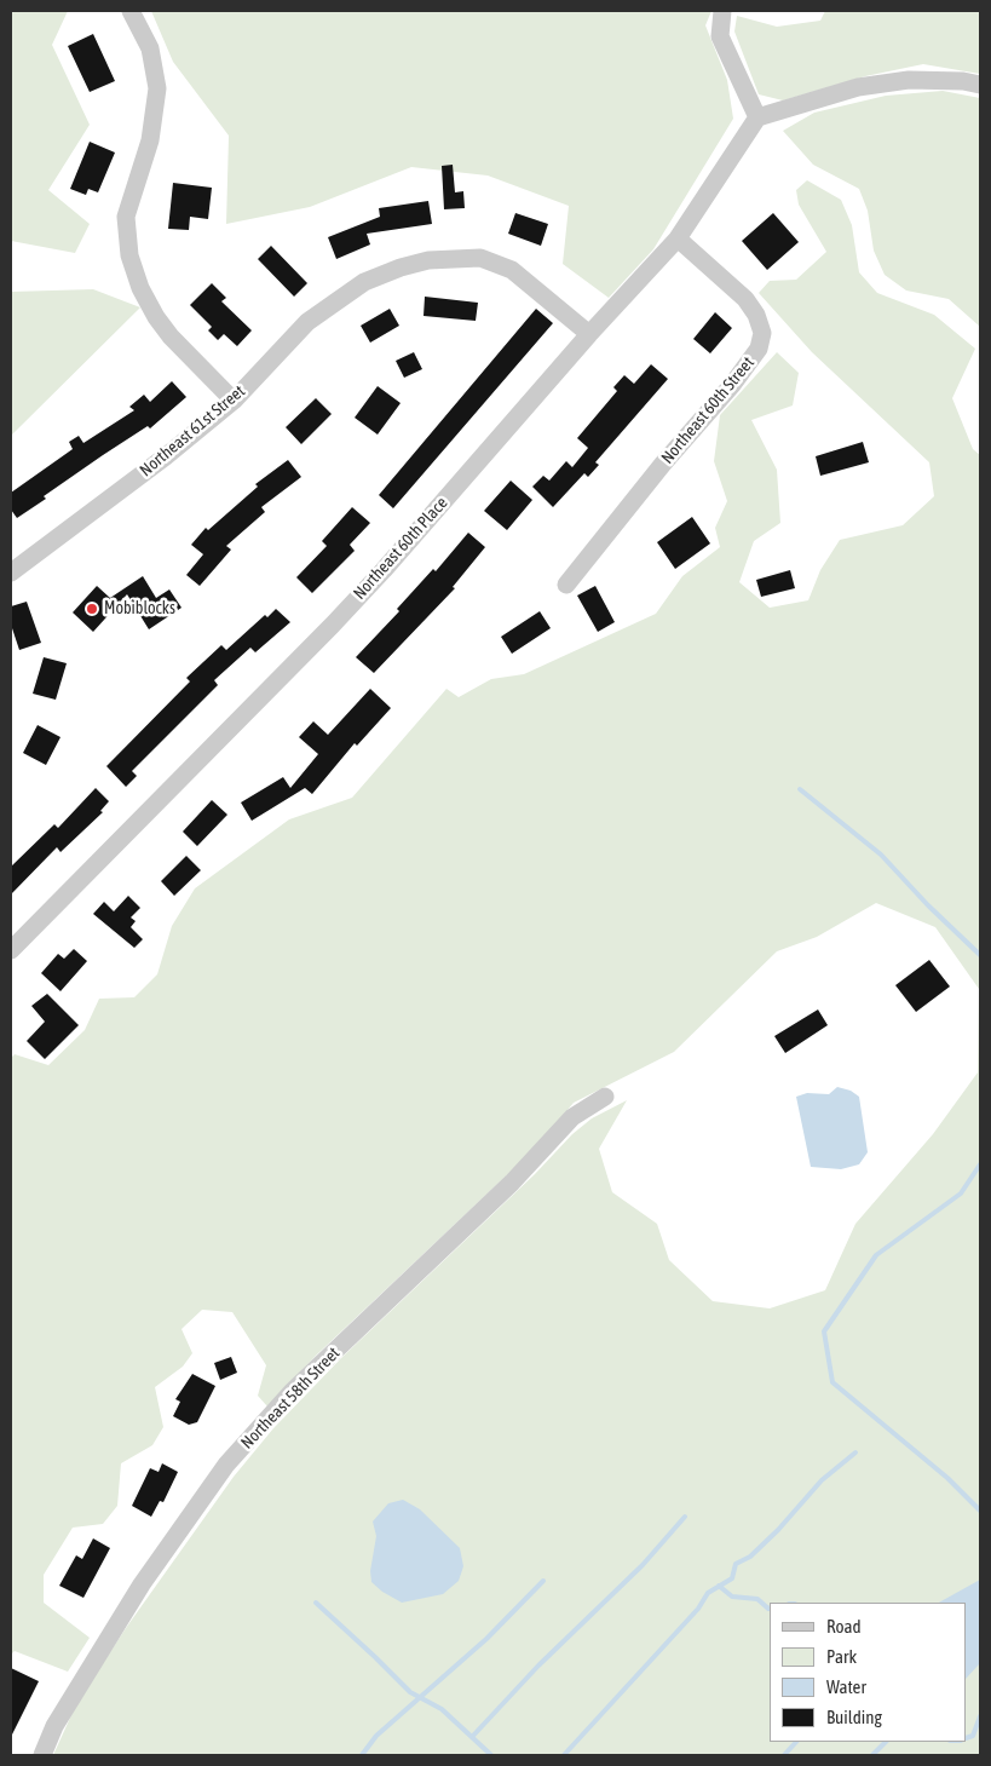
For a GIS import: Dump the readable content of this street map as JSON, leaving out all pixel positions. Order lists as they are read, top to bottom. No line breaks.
{"streets":{"street":["Northeast 60th Street","Northeast 61st Street","Northeast 60th Place","Northeast 58th Street"]},"crossings":[["Northeast 60th Street","Northeast 60th Place"],["Northeast 61st Street","Northeast 60th Place"]],"places":["Mobiblocks"],"legend":["Road","Park","Water","Building"]}
